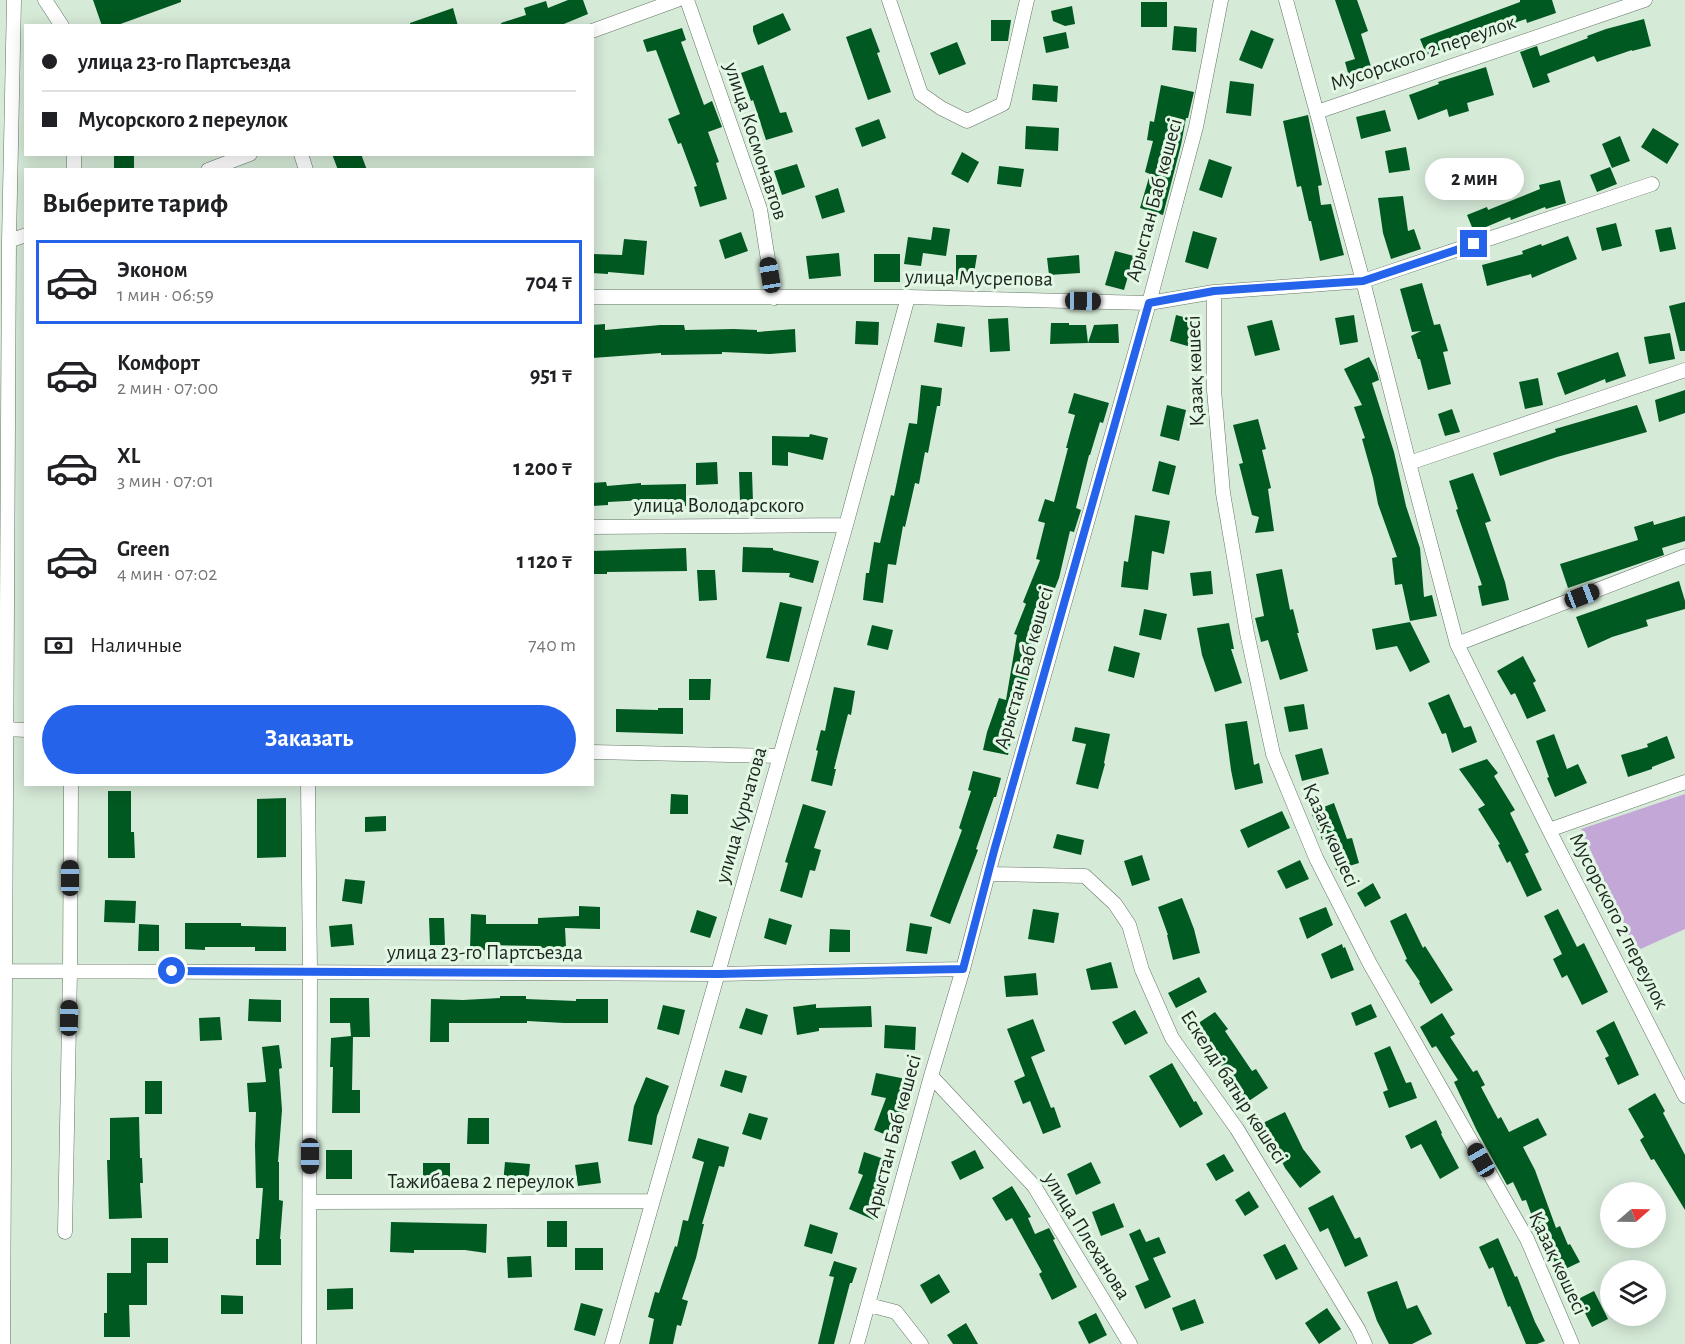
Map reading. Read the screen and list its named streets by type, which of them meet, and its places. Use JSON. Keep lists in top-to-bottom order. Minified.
{"streets":{"street":["Мусорского 2 переулок","улица Космонавтов","Арыстан Баб көшесі","улица Мусрепова","Қазақ көшесі","улица Володарского","улица Курчатова","улица 23-го Партсъезда","Ескелді батыр көшесі","Тажибаева 2 переулок","улица Плеханова"]},"crossings":[["Мусорского 2 переулок","улица Мусрепова"],["улица Космонавтов","улица Мусрепова"],["Арыстан Баб көшесі","улица Мусрепова"],["Арыстан Баб көшесі","улица 23-го Партсъезда"],["Арыстан Баб көшесі","Ескелді батыр көшесі"],["Арыстан Баб көшесі","улица Плеханова"],["улица Мусрепова","Қазақ көшесі"],["улица Мусрепова","улица Курчатова"],["улица Володарского","улица Курчатова"],["улица Курчатова","улица 23-го Партсъезда"],["улица Курчатова","Тажибаева 2 переулок"]],"north":"right","page":{"banner":["улица 23-го Партсъезда","Мусорского 2 переулок"],"bubble":"2 мин","heading":"Выберите тариф","list":[{"name":"Эконом","note":"1 мин · 06:59","value":"704 ₸"},{"name":"Комфорт","note":"2 мин · 07:00","value":"951 ₸"},{"name":"XL","note":"3 мин · 07:01","value":"1 200 ₸"},{"name":"Green","note":"4 мин · 07:02","value":"1 120 ₸"}],"pay":["Наличные","740 m"],"buttons":"Заказать"}}
